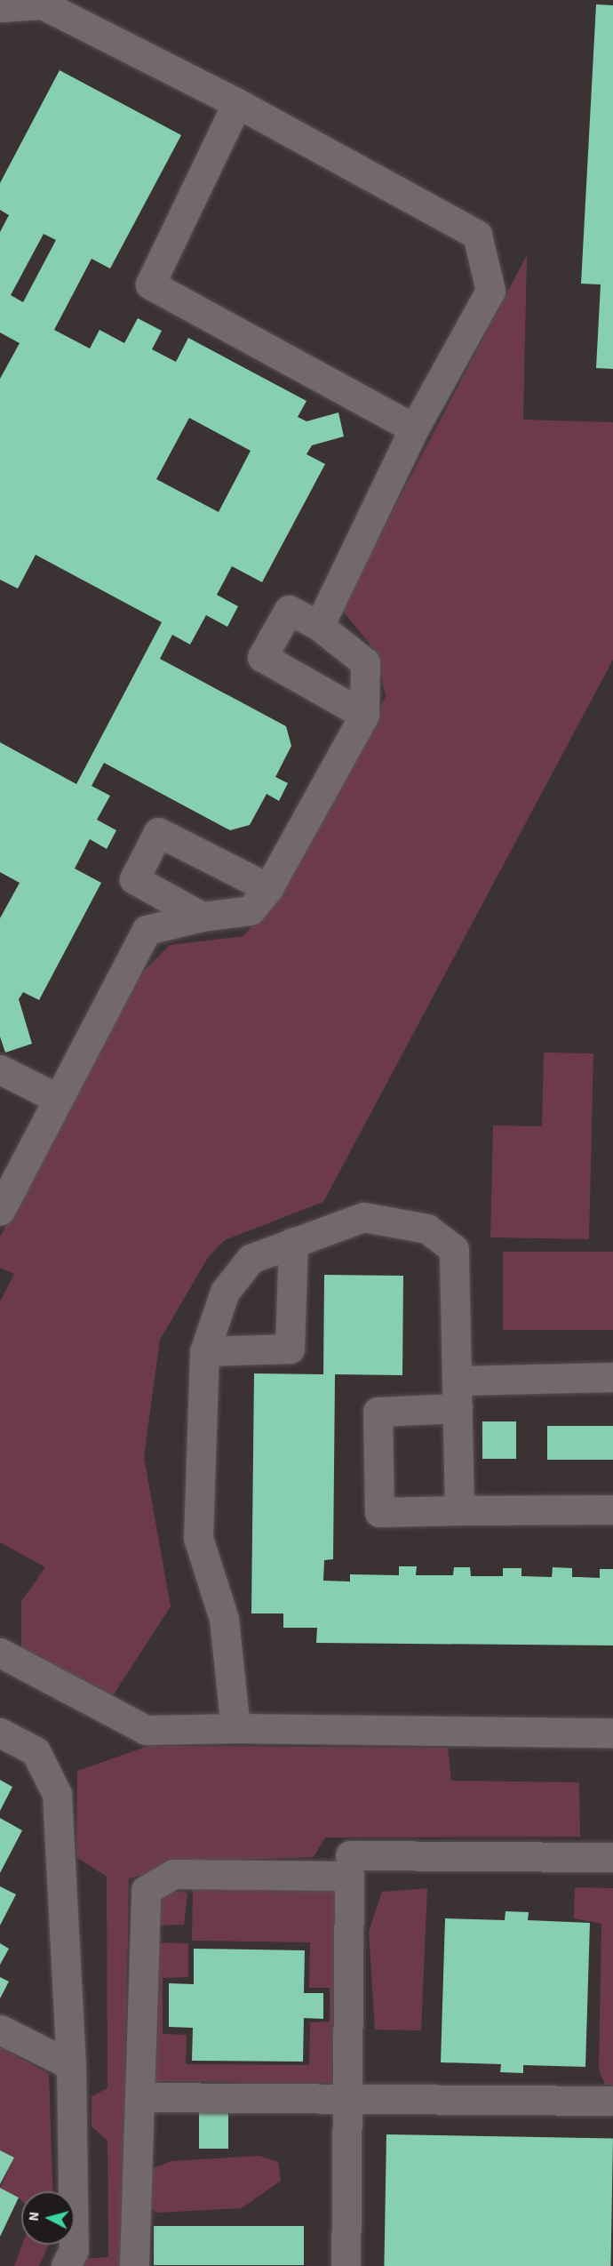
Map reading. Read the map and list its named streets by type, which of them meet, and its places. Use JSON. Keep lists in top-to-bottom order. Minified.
{"north":"left"}
